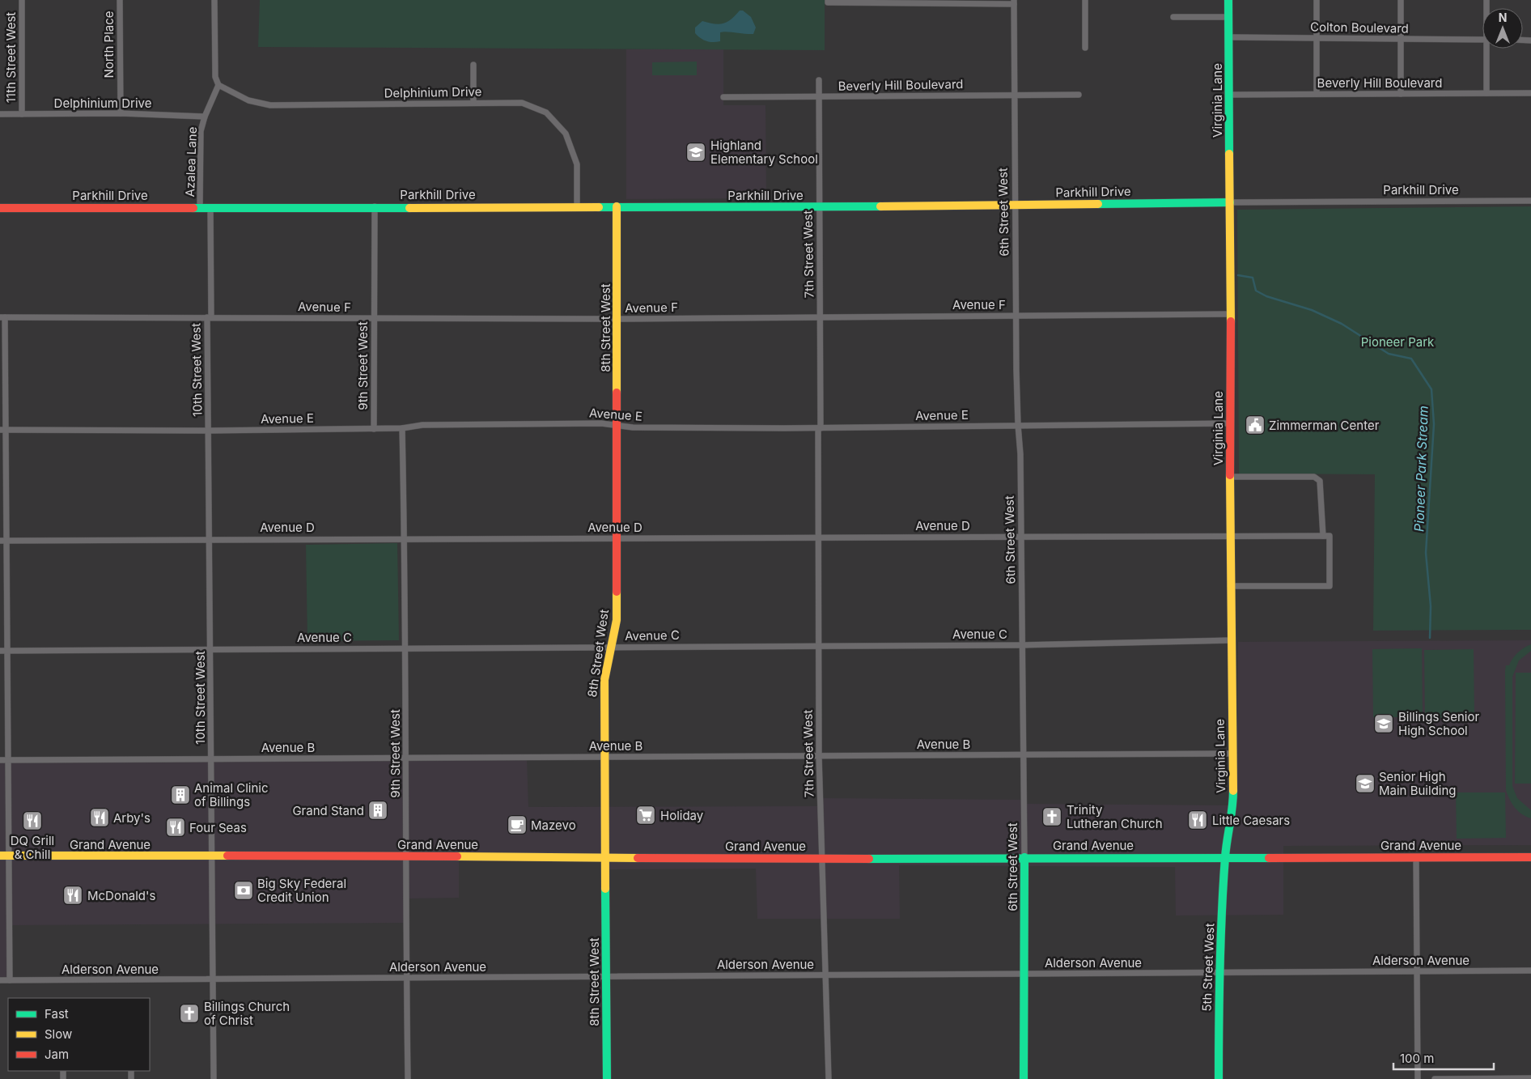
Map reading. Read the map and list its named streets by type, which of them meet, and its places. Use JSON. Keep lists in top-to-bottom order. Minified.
{"streets":{"street":["Colton Boulevard","North Place","11th Street West","Beverly Hill Boulevard","Delphinium Drive","Virginia Lane","Azalea Lane","Parkhill Drive","6th Street West","7th Street West","Avenue F","8th Street West","9th Street West","10th Street West","Avenue E","Avenue D","Avenue C","Avenue B","Grand Avenue","Alderson Avenue","5th Street West"]},"crossings":[["Colton Boulevard","Virginia Lane"],["North Place","Delphinium Drive"],["11th Street West","Delphinium Drive"],["Beverly Hill Boulevard","Virginia Lane"],["Beverly Hill Boulevard","6th Street West"],["Beverly Hill Boulevard","7th Street West"],["Delphinium Drive","Azalea Lane"],["Delphinium Drive","Parkhill Drive"],["Virginia Lane","Parkhill Drive"],["Virginia Lane","Avenue F"],["Virginia Lane","Avenue E"],["Virginia Lane","Avenue D"],["Virginia Lane","Avenue C"],["Virginia Lane","Avenue B"],["Virginia Lane","Grand Avenue"],["Virginia Lane","5th Street West"],["Azalea Lane","Parkhill Drive"],["Parkhill Drive","6th Street West"],["Parkhill Drive","7th Street West"],["Parkhill Drive","8th Street West"],["Parkhill Drive","9th Street West"],["Parkhill Drive","10th Street West"],["6th Street West","Avenue F"],["6th Street West","Avenue E"],["6th Street West","Avenue D"],["6th Street West","Avenue C"],["6th Street West","Avenue B"],["6th Street West","Grand Avenue"],["6th Street West","Alderson Avenue"],["7th Street West","Avenue F"],["7th Street West","Avenue E"],["7th Street West","Avenue D"],["7th Street West","Avenue C"],["7th Street West","Avenue B"],["7th Street West","Grand Avenue"],["7th Street West","Alderson Avenue"],["Avenue F","8th Street West"],["Avenue F","9th Street West"],["Avenue F","10th Street West"],["8th Street West","Avenue E"],["8th Street West","Avenue D"],["8th Street West","Avenue C"],["8th Street West","Avenue B"],["8th Street West","Grand Avenue"],["8th Street West","Alderson Avenue"],["9th Street West","Avenue E"],["9th Street West","Avenue D"],["9th Street West","Avenue C"],["9th Street West","Avenue B"],["9th Street West","Grand Avenue"],["9th Street West","Alderson Avenue"],["10th Street West","Avenue E"],["10th Street West","Avenue D"],["10th Street West","Avenue C"],["10th Street West","Avenue B"],["10th Street West","Grand Avenue"],["10th Street West","Alderson Avenue"],["Grand Avenue","5th Street West"],["Alderson Avenue","5th Street West"]],"water":["Pioneer Park Stream"],"parks":["Pioneer Park"],"places":{"school or university":["Highland Elementary School","Billings Senior High School","Senior High Main Building"],"public building":["Zimmerman Center"],"building":["Animal Clinic of Billings","Grand Stand"],"supermarket":["Holiday"],"church":["Trinity Lutheran Church","Billings Church of Christ"],"restaurant":["Arby's","Little Caesars","DQ Grill & Chill","Four Seas","McDonald's"],"cafe":["Mazevo"],"bank":["Big Sky Federal Credit Union"]},"legend":["Fast","Slow","Jam"],"scale_bar":"100 m","north":"top"}
